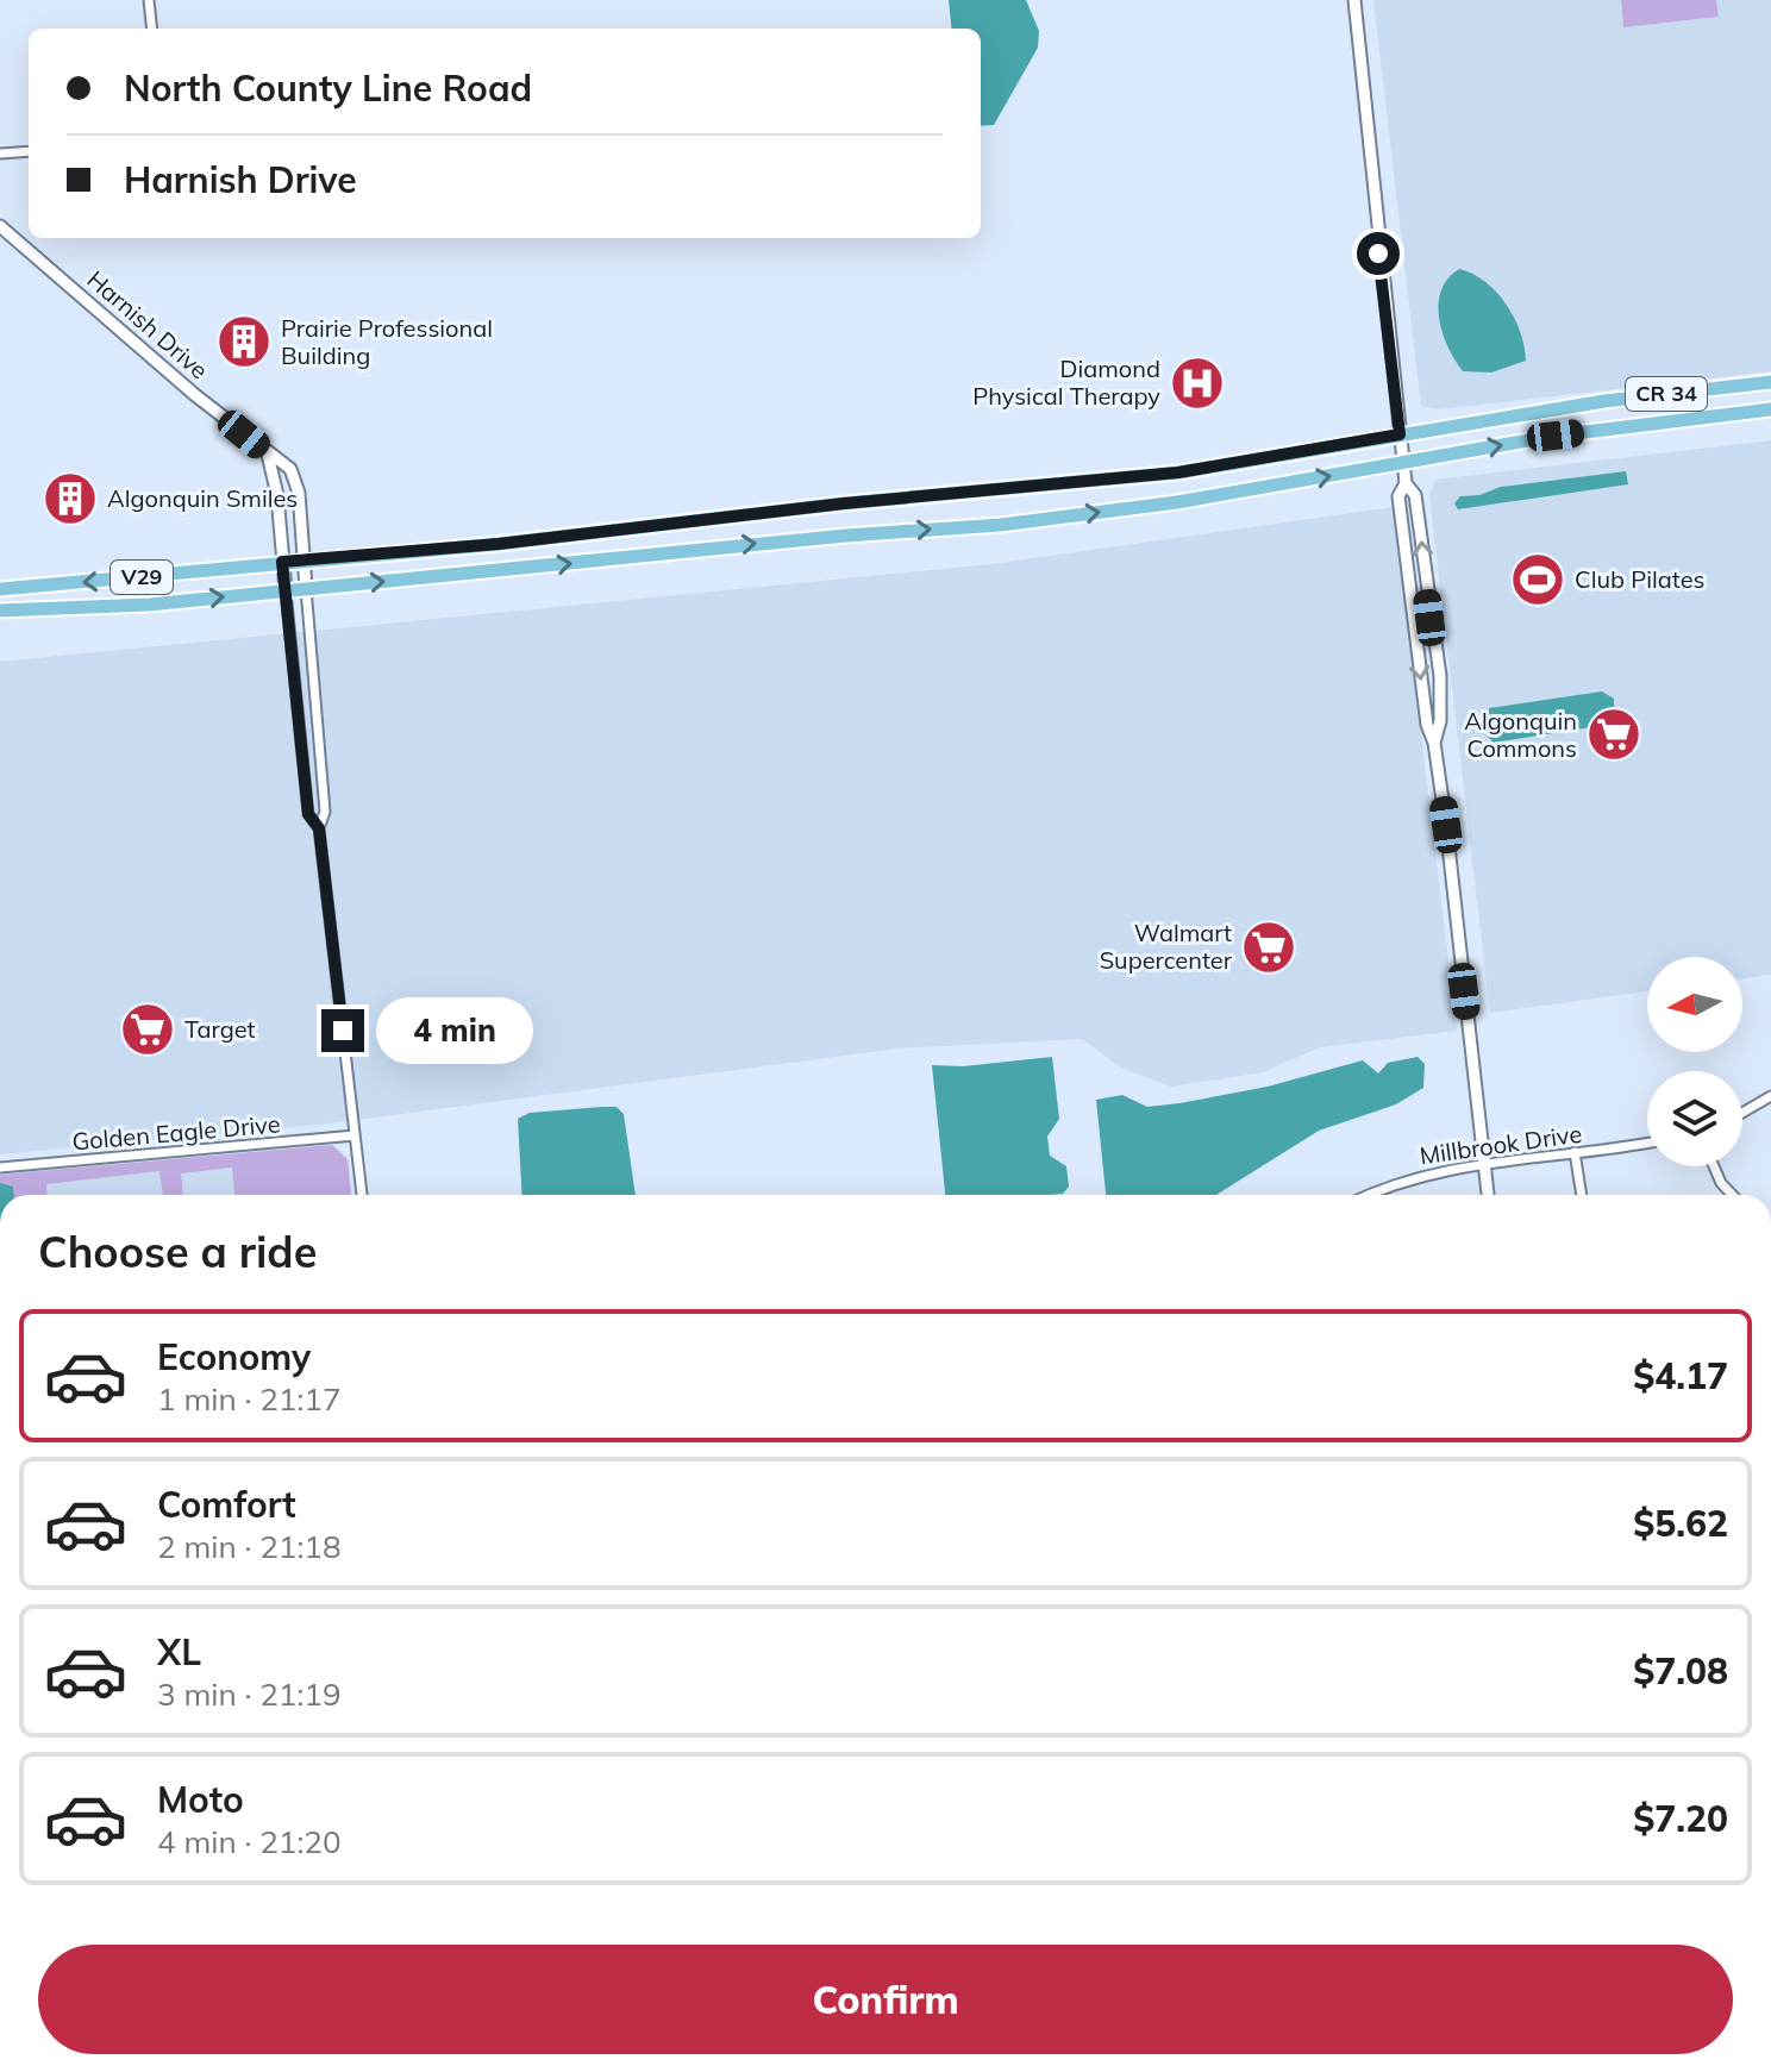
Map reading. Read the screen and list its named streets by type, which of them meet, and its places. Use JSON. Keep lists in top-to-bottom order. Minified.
{"streets":{"main road":["CR 34","V29"],"street":["Harnish Drive","Golden Eagle Drive","Millbrook Drive"]},"crossings":[["Harnish Drive","V29"],["Harnish Drive","Golden Eagle Drive"],["CR 34","V29"]],"places":{"building":["Prairie Professional Building","Algonquin Smiles"],"hospital":["Diamond Physical Therapy"],"sports":["Club Pilates"],"supermarket":["Algonquin Commons","Walmart Supercenter","Target"]},"north":"left","page":{"banner":["North County Line Road","Harnish Drive"],"bubble":"4 min","heading":"Choose a ride","list":[{"name":"Economy","note":"1 min · 21:17","value":"$4.17"},{"name":"Comfort","note":"2 min · 21:18","value":"$5.62"},{"name":"XL","note":"3 min · 21:19","value":"$7.08"},{"name":"Moto","note":"4 min · 21:20","value":"$7.20"}],"buttons":"Confirm"}}
